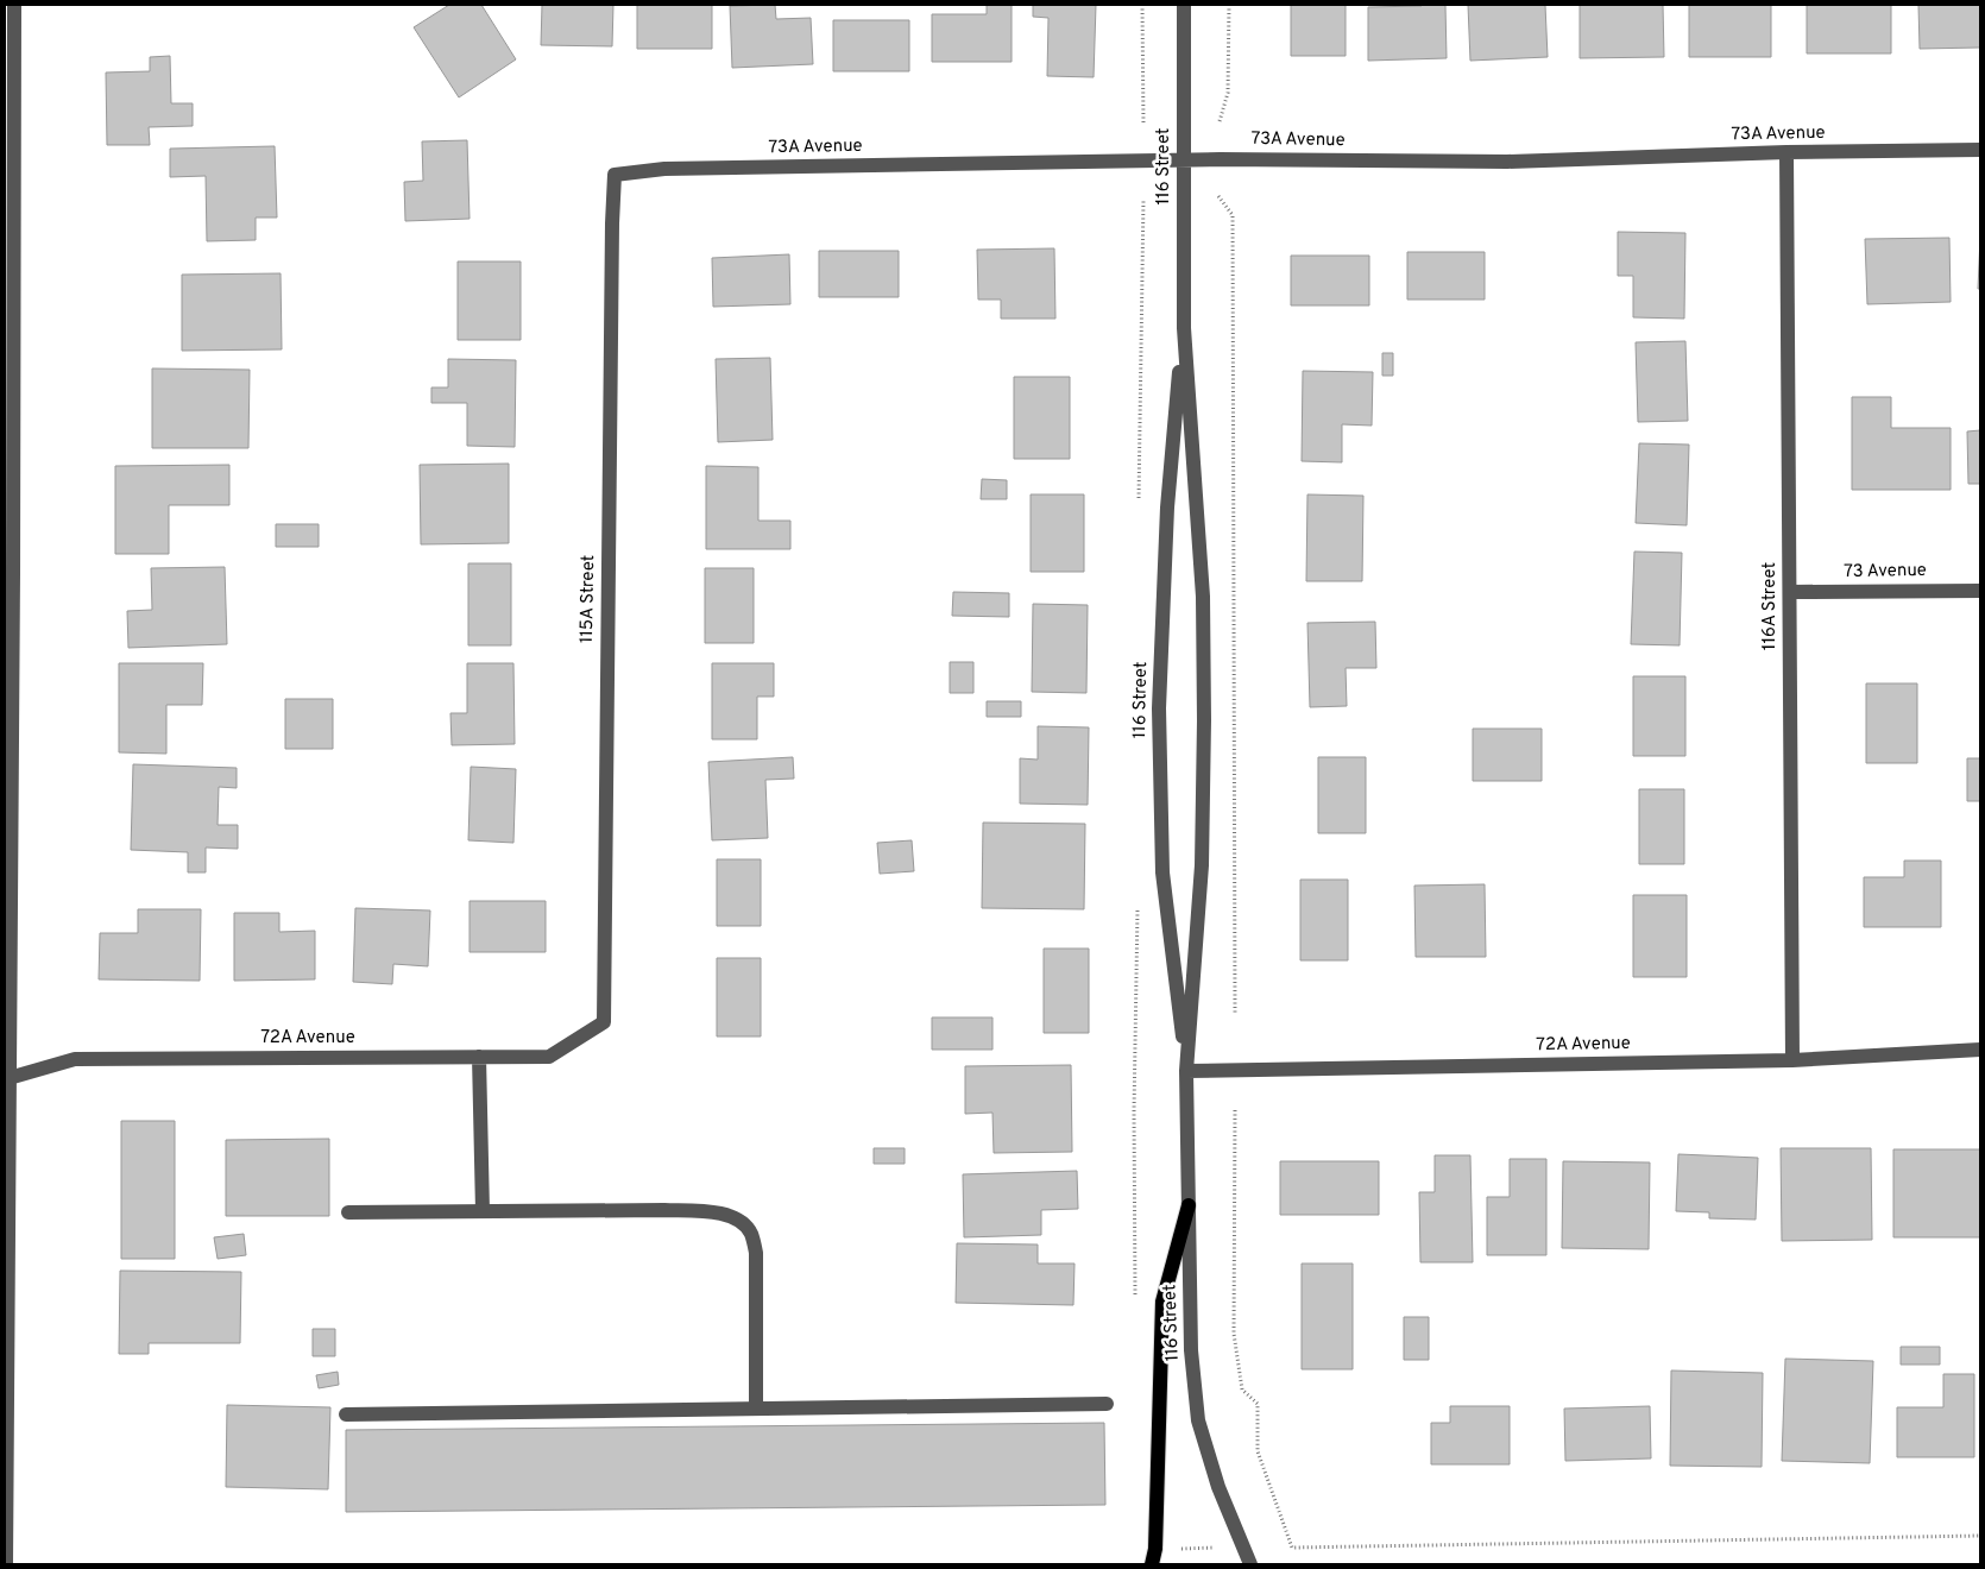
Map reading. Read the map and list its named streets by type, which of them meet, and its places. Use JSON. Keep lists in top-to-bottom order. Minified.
{"streets":{"street":["73A Avenue","116 Street","73 Avenue","115A Street","116A Street","72A Avenue"]},"crossings":[["73A Avenue","116 Street"],["73A Avenue","115A Street"],["73A Avenue","116A Street"],["116 Street","72A Avenue"],["73 Avenue","116A Street"],["115A Street","72A Avenue"],["116A Street","72A Avenue"]]}
